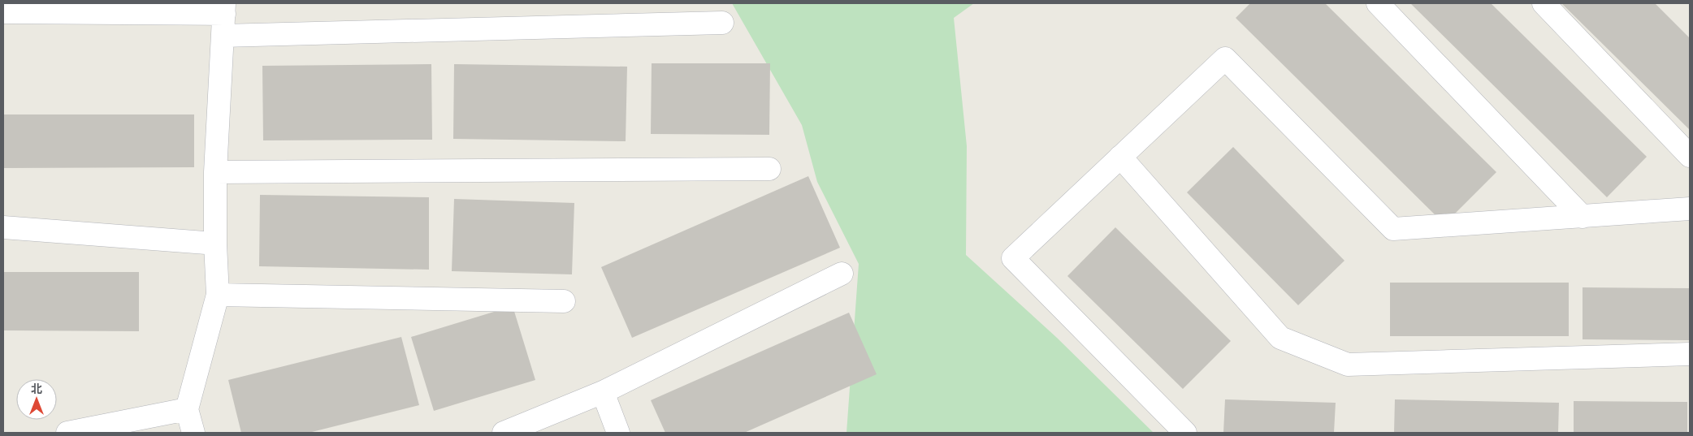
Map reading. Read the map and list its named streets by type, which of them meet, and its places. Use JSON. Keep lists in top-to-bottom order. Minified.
{"north":"top"}
